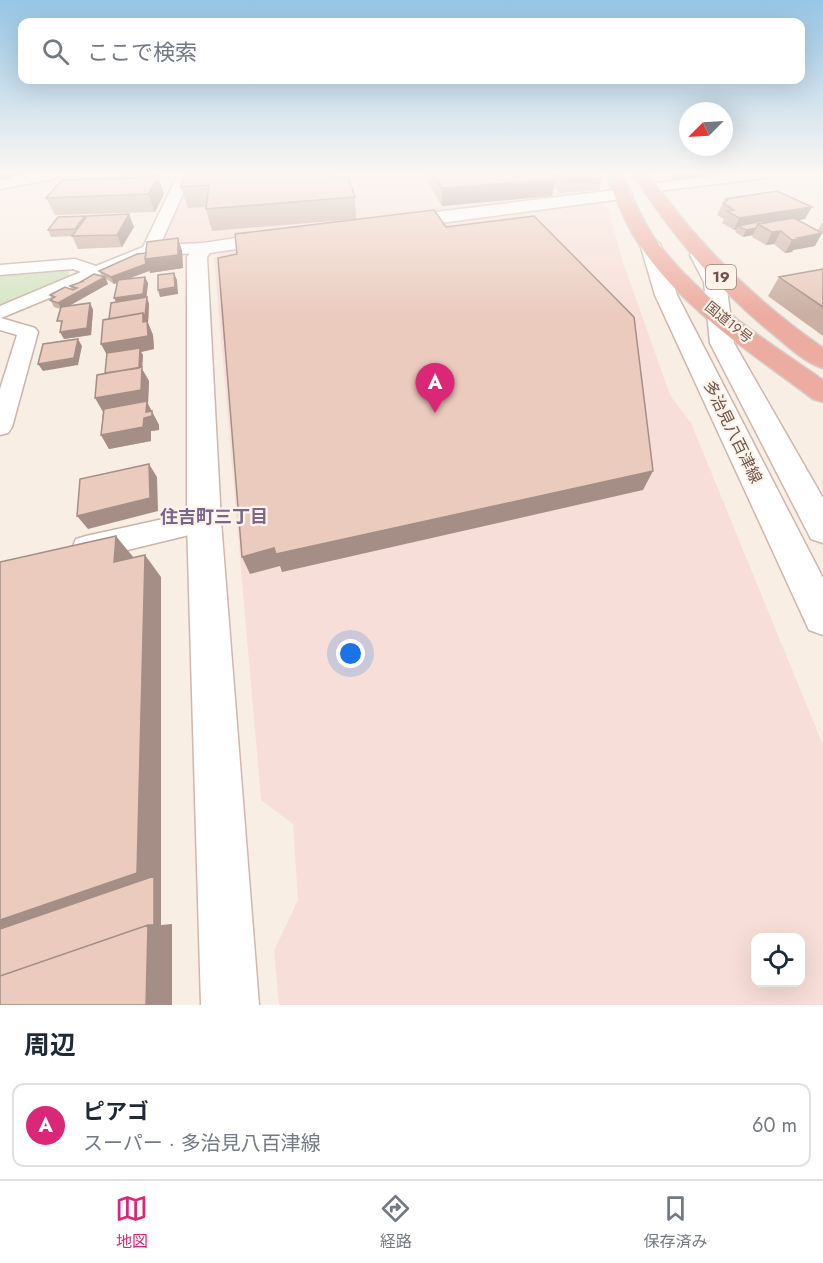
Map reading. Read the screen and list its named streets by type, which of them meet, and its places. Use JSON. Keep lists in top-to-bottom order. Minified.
{"streets":{"highway":["19","国道19号"],"street":["多治見八百津線"]},"crossings":[["国道19号","多治見八百津線"]],"districts":["住吉町三丁目"],"north":"bottom left","page":{"search":"ここで検索","pins":"A","heading":"周辺","list":[{"mark":"A","name":"ピアゴ","note":"スーパー · 多治見八百津線","value":"60 m"}],"nav":["地図","経路","保存済み"]}}
